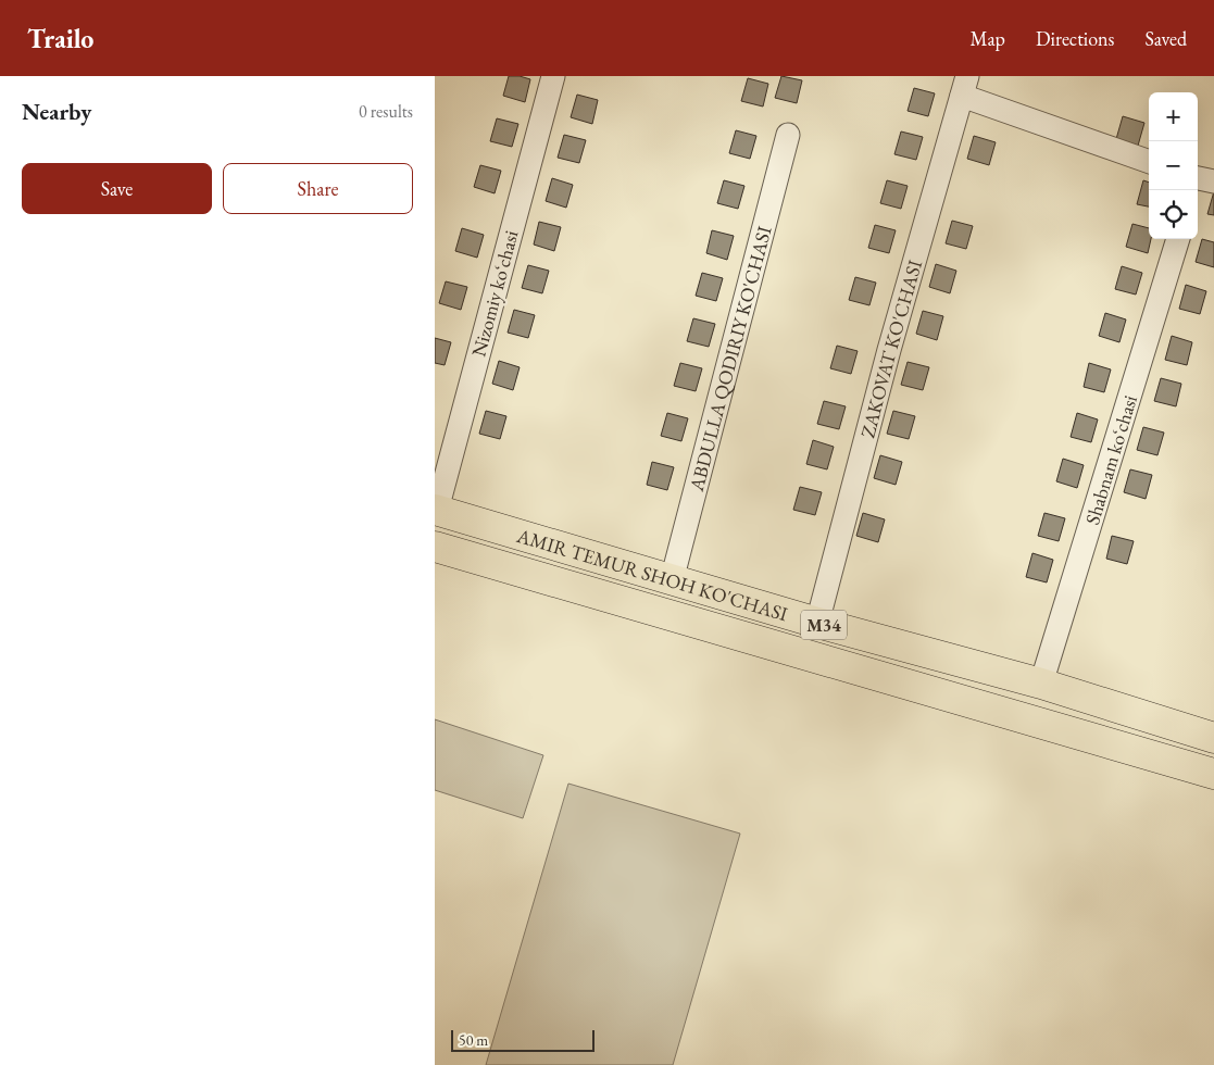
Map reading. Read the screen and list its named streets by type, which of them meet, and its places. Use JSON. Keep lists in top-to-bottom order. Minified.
{"streets":{"highway":["AMIR TEMUR SHOH KO'CHASI","M34"],"street":["Nizomiy koʻchasi","ZAKOVAT KO'CHASI","ABDULLA QODIRIY KO'CHASI","Shabnam koʻchasi"]},"crossings":[["Nizomiy koʻchasi","AMIR TEMUR SHOH KO'CHASI"],["ZAKOVAT KO'CHASI","AMIR TEMUR SHOH KO'CHASI"],["ABDULLA QODIRIY KO'CHASI","AMIR TEMUR SHOH KO'CHASI"],["Shabnam koʻchasi","AMIR TEMUR SHOH KO'CHASI"]],"scale_bar":"50 m","page":{"header":"Trailo","nav":["Map","Directions","Saved"],"heading":["Nearby","0 results"],"map_buttons":["+","−"],"buttons":["Save","Share"],"scale":"50 m"}}
